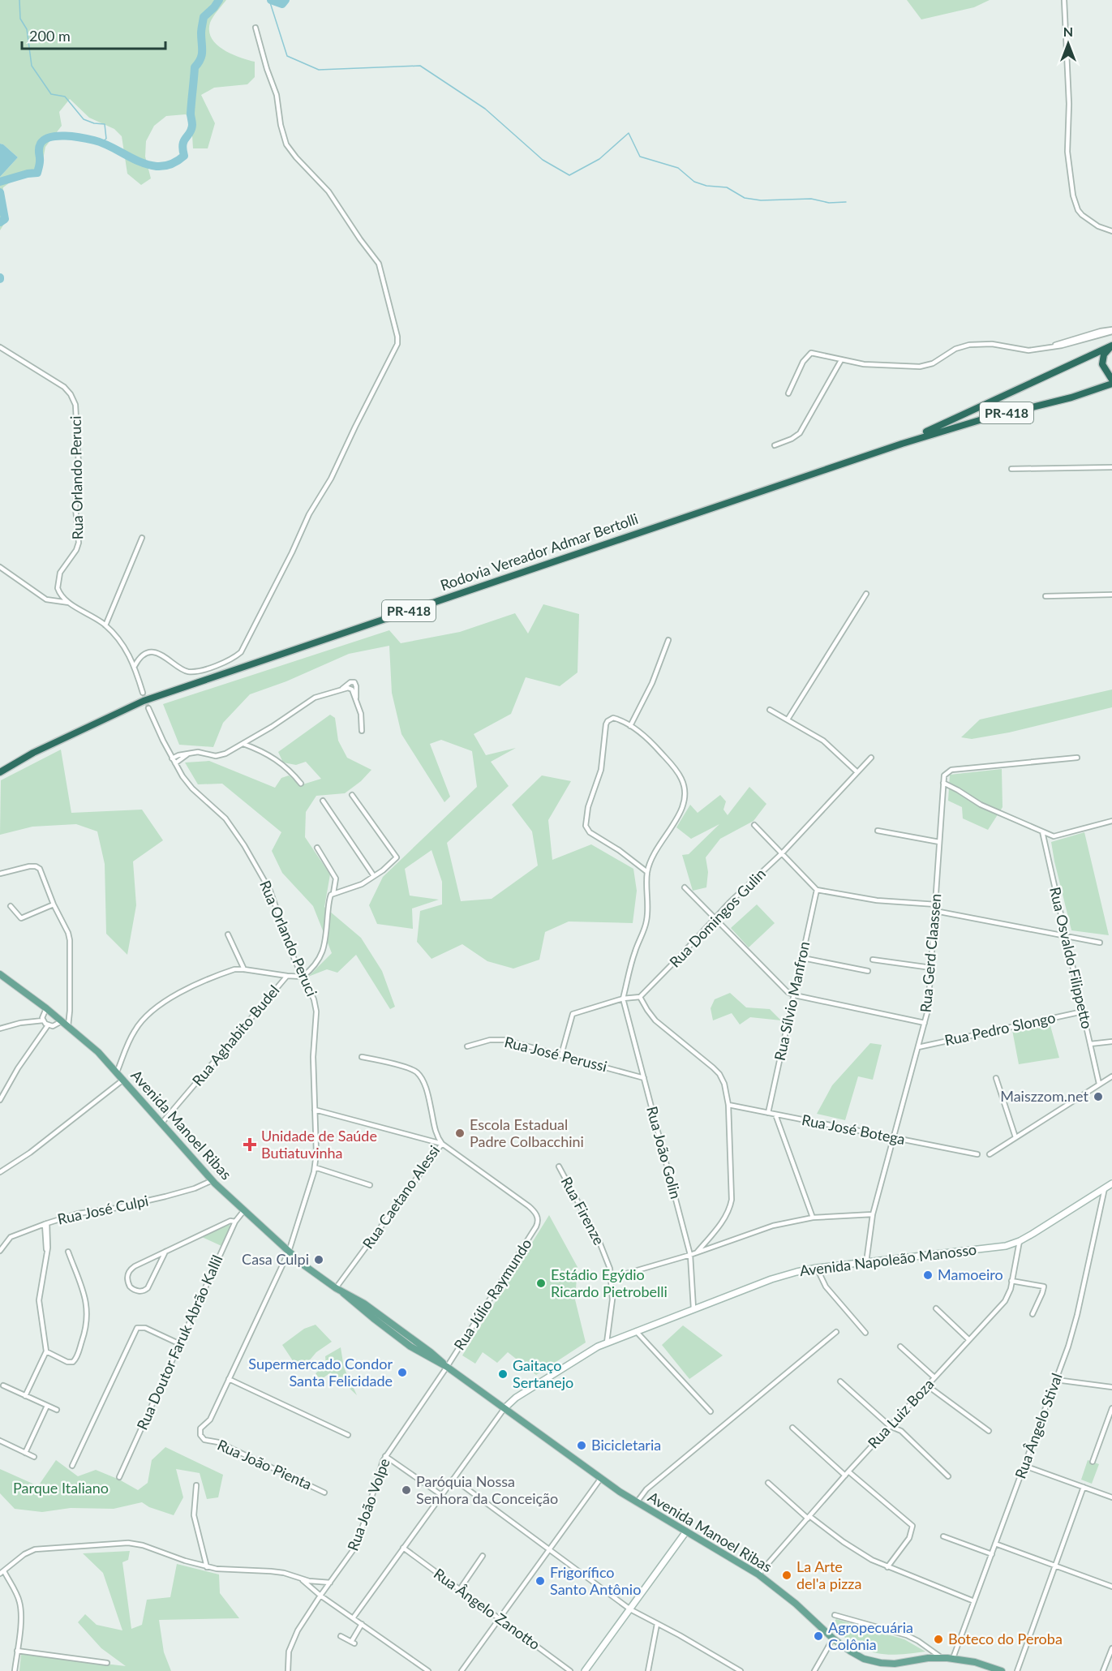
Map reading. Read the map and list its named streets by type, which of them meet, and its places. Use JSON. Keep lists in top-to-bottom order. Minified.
{"streets":{"highway":["PR-418","Rodovia Vereador Admar Bertolli"],"main road":["Avenida Manoel Ribas"],"street":["Rua Orlando Peruci","Rua Domingos Gulin","Rua Gerd Claassen","Rua Osvaldo Filippetto","Rua Sílvio Manfron","Rua Pedro Slongo","Rua Aghabito Budel","Rua José Perussi","Rua José Botega","Rua João Golin","Rua Caetano Alessi","Rua José Culpi","Rua Firenze","Avenida Napoleão Manosso","Rua Júlio Raymundo","Rua Doutor Faruk Abrão Kallil","Rua Luiz Boza","Rua Ângelo Stival","Rua João Pienta","Rua João Volpe","Rua Ângelo Zanotto"]},"crossings":[["Rua Orlando Peruci","Rua Aghabito Budel"],["Rua Orlando Peruci","Avenida Manoel Ribas"],["Rua Orlando Peruci","Rua João Pienta"],["Rua Gerd Claassen","Rua Pedro Slongo"],["Rua Gerd Claassen","Rua José Botega"],["Rua Gerd Claassen","Avenida Napoleão Manosso"],["Rua Osvaldo Filippetto","Rua Pedro Slongo"],["Rua Sílvio Manfron","Rua José Botega"],["Rua Aghabito Budel","Avenida Manoel Ribas"],["Rua José Perussi","Rua João Golin"],["Avenida Manoel Ribas","Rua Caetano Alessi"],["Avenida Manoel Ribas","Rua José Culpi"],["Avenida Manoel Ribas","Avenida Napoleão Manosso"],["Avenida Manoel Ribas","Rua Júlio Raymundo"],["Avenida Manoel Ribas","Rua Doutor Faruk Abrão Kallil"],["Avenida Manoel Ribas","Rua Luiz Boza"],["Avenida Manoel Ribas","Rua Ângelo Stival"],["Avenida Manoel Ribas","Rua João Volpe"],["Rua João Golin","Avenida Napoleão Manosso"],["Rua Caetano Alessi","Rua Júlio Raymundo"],["Rua Firenze","Avenida Napoleão Manosso"],["Avenida Napoleão Manosso","Rua Luiz Boza"],["Avenida Napoleão Manosso","Rua Ângelo Stival"],["Rua Júlio Raymundo","Rua João Volpe"]],"parks":["Parque Italiano"],"places":{"other":["Maiszzom.net","Escola Estadual Padre Colbacchini","Casa Culpi","Mamoeiro","Estádio Egýdio Ricardo Pietrobelli","Supermercado Condor Santa Felicidade","Gaitaço Sertanejo","Bicicletaria","Paróquia Nossa Senhora da Conceição","La Arte del'a pizza","Frigorífico Santo Antônio","Agropecuária Colônia","Boteco do Peroba"],"health":["Unidade de Saúde Butiatuvinha"]},"scale_bar":"200 m","north":"top"}
